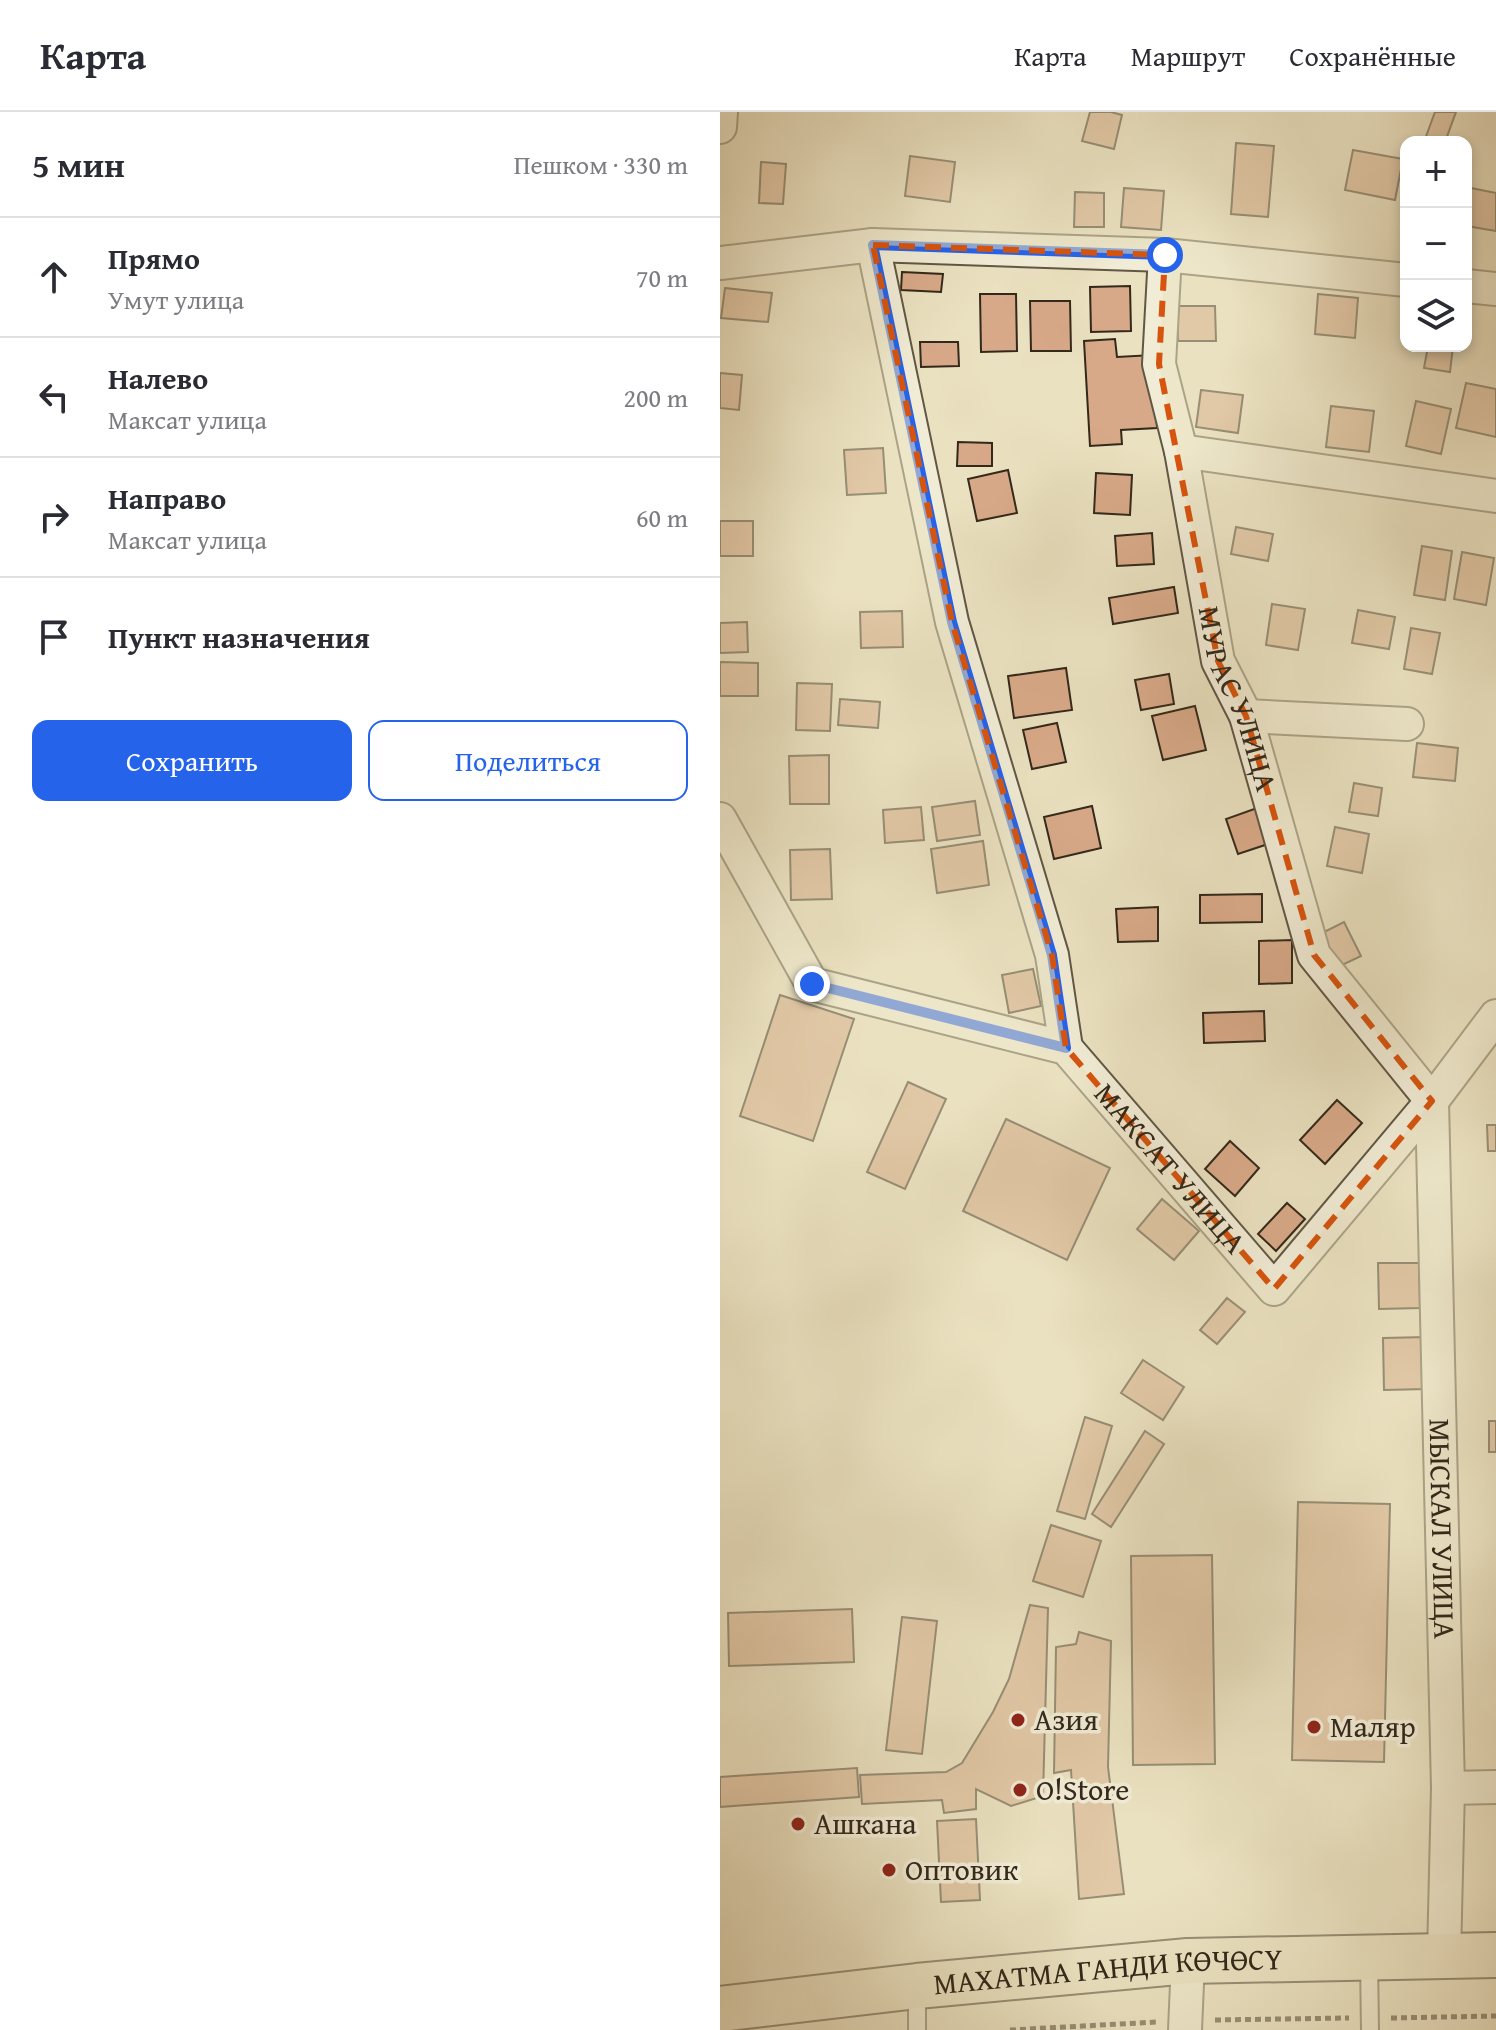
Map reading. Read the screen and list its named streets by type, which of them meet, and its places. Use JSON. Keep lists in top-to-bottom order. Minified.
{"streets":{"main road":["МАХАТМА ГАНДИ КӨЧӨСҮ"],"street":["МУРАС УЛИЦА","МАКСАТ УЛИЦА","МЫСКАЛ УЛИЦА"]},"crossings":[["МУРАС УЛИЦА","МАКСАТ УЛИЦА"],["МУРАС УЛИЦА","МЫСКАЛ УЛИЦА"],["МАКСАТ УЛИЦА","МЫСКАЛ УЛИЦА"],["МЫСКАЛ УЛИЦА","МАХАТМА ГАНДИ КӨЧӨСҮ"]],"places":["Азия","Маляр","O!Store","Ашкана","Оптовик"],"page":{"header":"Карта","nav":["Карта","Маршрут","Сохранённые"],"heading":["5 мин","Пешком · 330 m"],"map_buttons":["+","−"],"list":[["Прямо","Умут улица","70 m"],["Налево","Максат улица","200 m"],["Направо","Максат улица","60 m"],"Пункт назначения"],"buttons":["Сохранить","Поделиться"]}}
